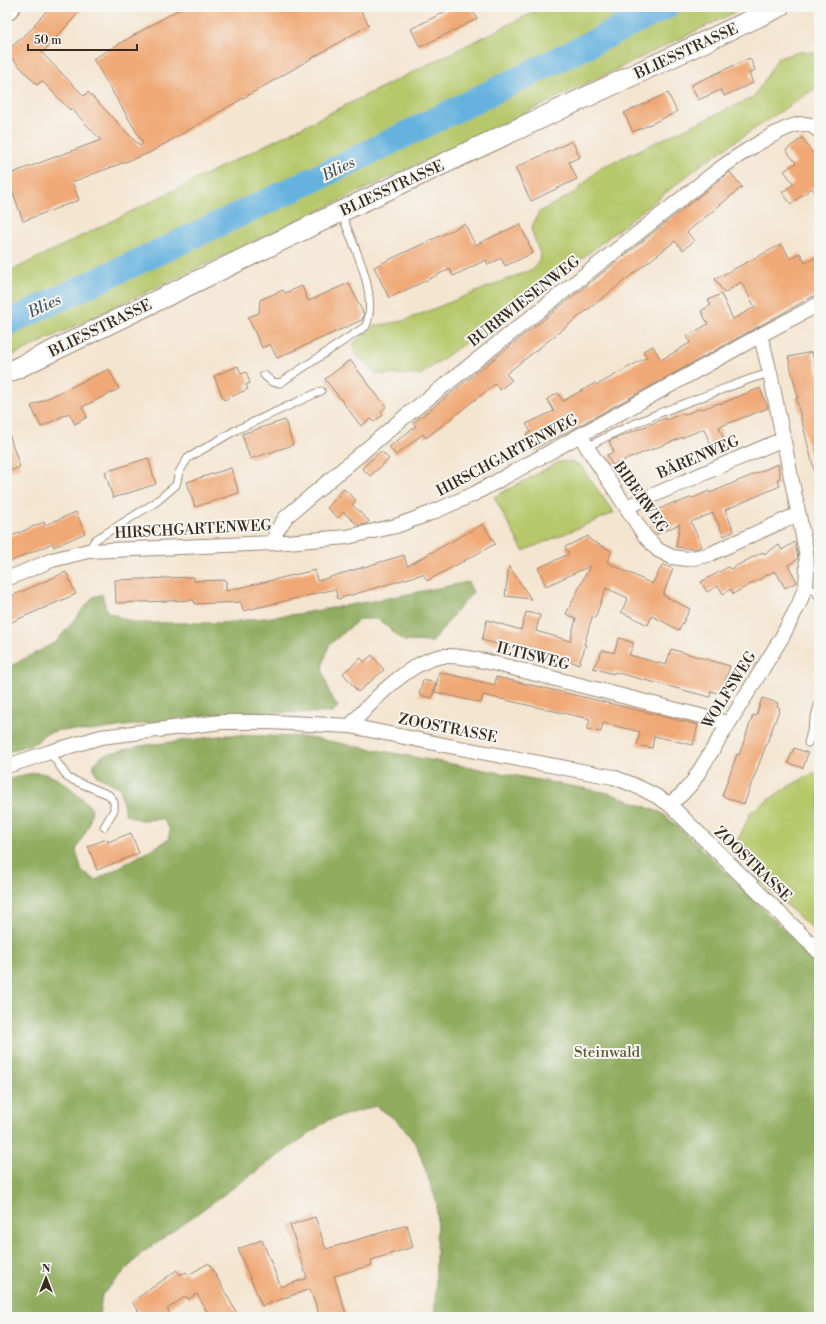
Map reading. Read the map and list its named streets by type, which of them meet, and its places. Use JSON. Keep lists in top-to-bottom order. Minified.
{"streets":{"main road":["BLIESSTRASSE"],"street":["BURRWIESENWEG","HIRSCHGARTENWEG","BÄRENWEG","BIBERWEG","ILTISWEG","WOLFSWEG","ZOOSTRASSE"]},"crossings":[["BURRWIESENWEG","HIRSCHGARTENWEG"],["HIRSCHGARTENWEG","BIBERWEG"],["HIRSCHGARTENWEG","WOLFSWEG"],["BÄRENWEG","BIBERWEG"],["BÄRENWEG","WOLFSWEG"],["BIBERWEG","WOLFSWEG"],["ILTISWEG","WOLFSWEG"],["ILTISWEG","ZOOSTRASSE"],["WOLFSWEG","ZOOSTRASSE"]],"water":["Blies"],"parks":["Steinwald"],"scale_bar":"50 m","north":"top"}
